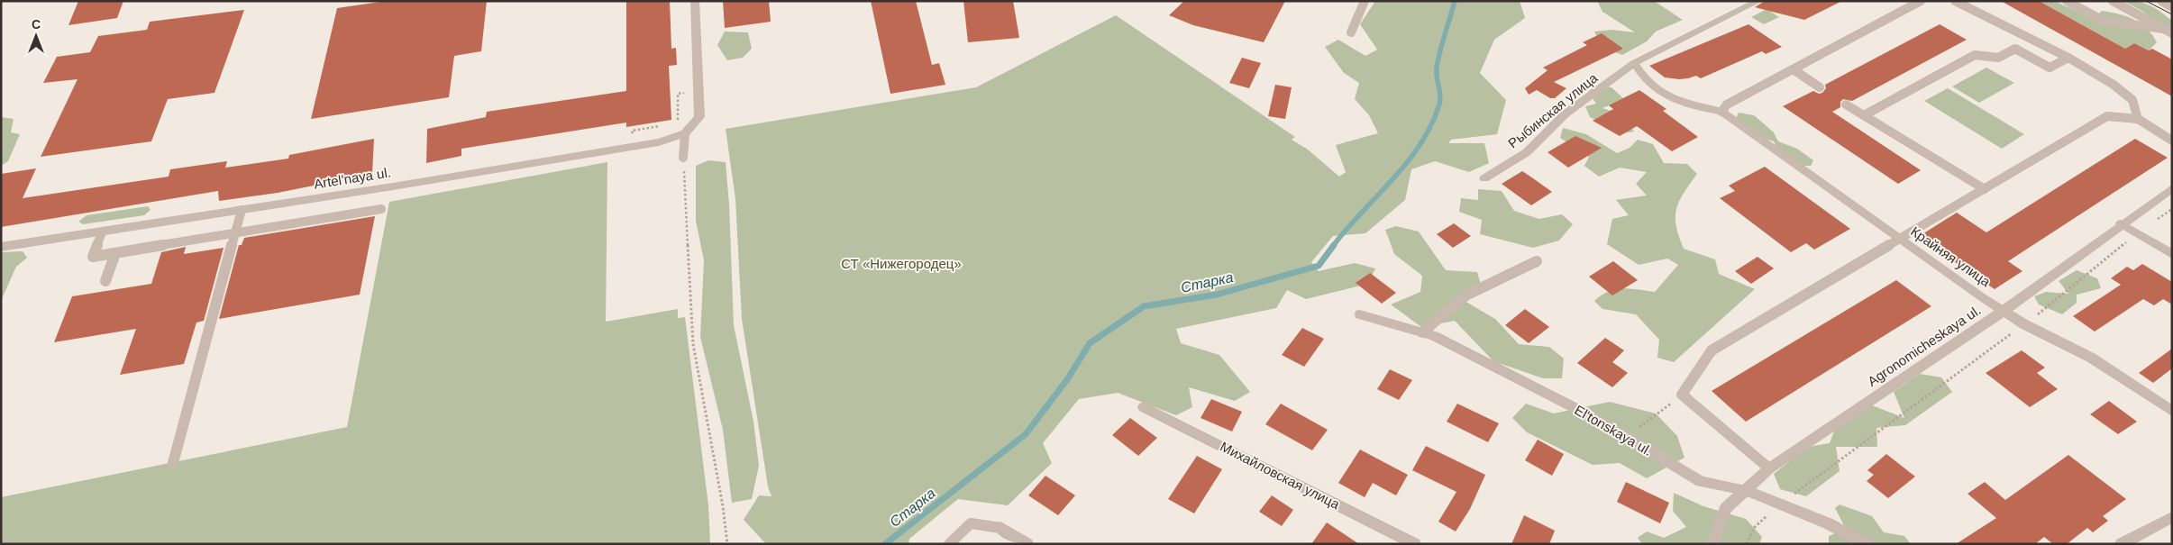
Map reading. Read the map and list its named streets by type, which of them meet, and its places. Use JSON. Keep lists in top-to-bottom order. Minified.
{"streets":{"street":["Рыбинская улица","Artel'naya ul.","Крайняя улица","Agronomicheskaya ul.","El'tonskaya ul.","Михайловская улица"]},"crossings":[["Крайняя улица","Agronomicheskaya ul."],["Agronomicheskaya ul.","El'tonskaya ul."]],"water":["Старка"],"parks":["СТ «Нижегородец»"],"north":"top"}
